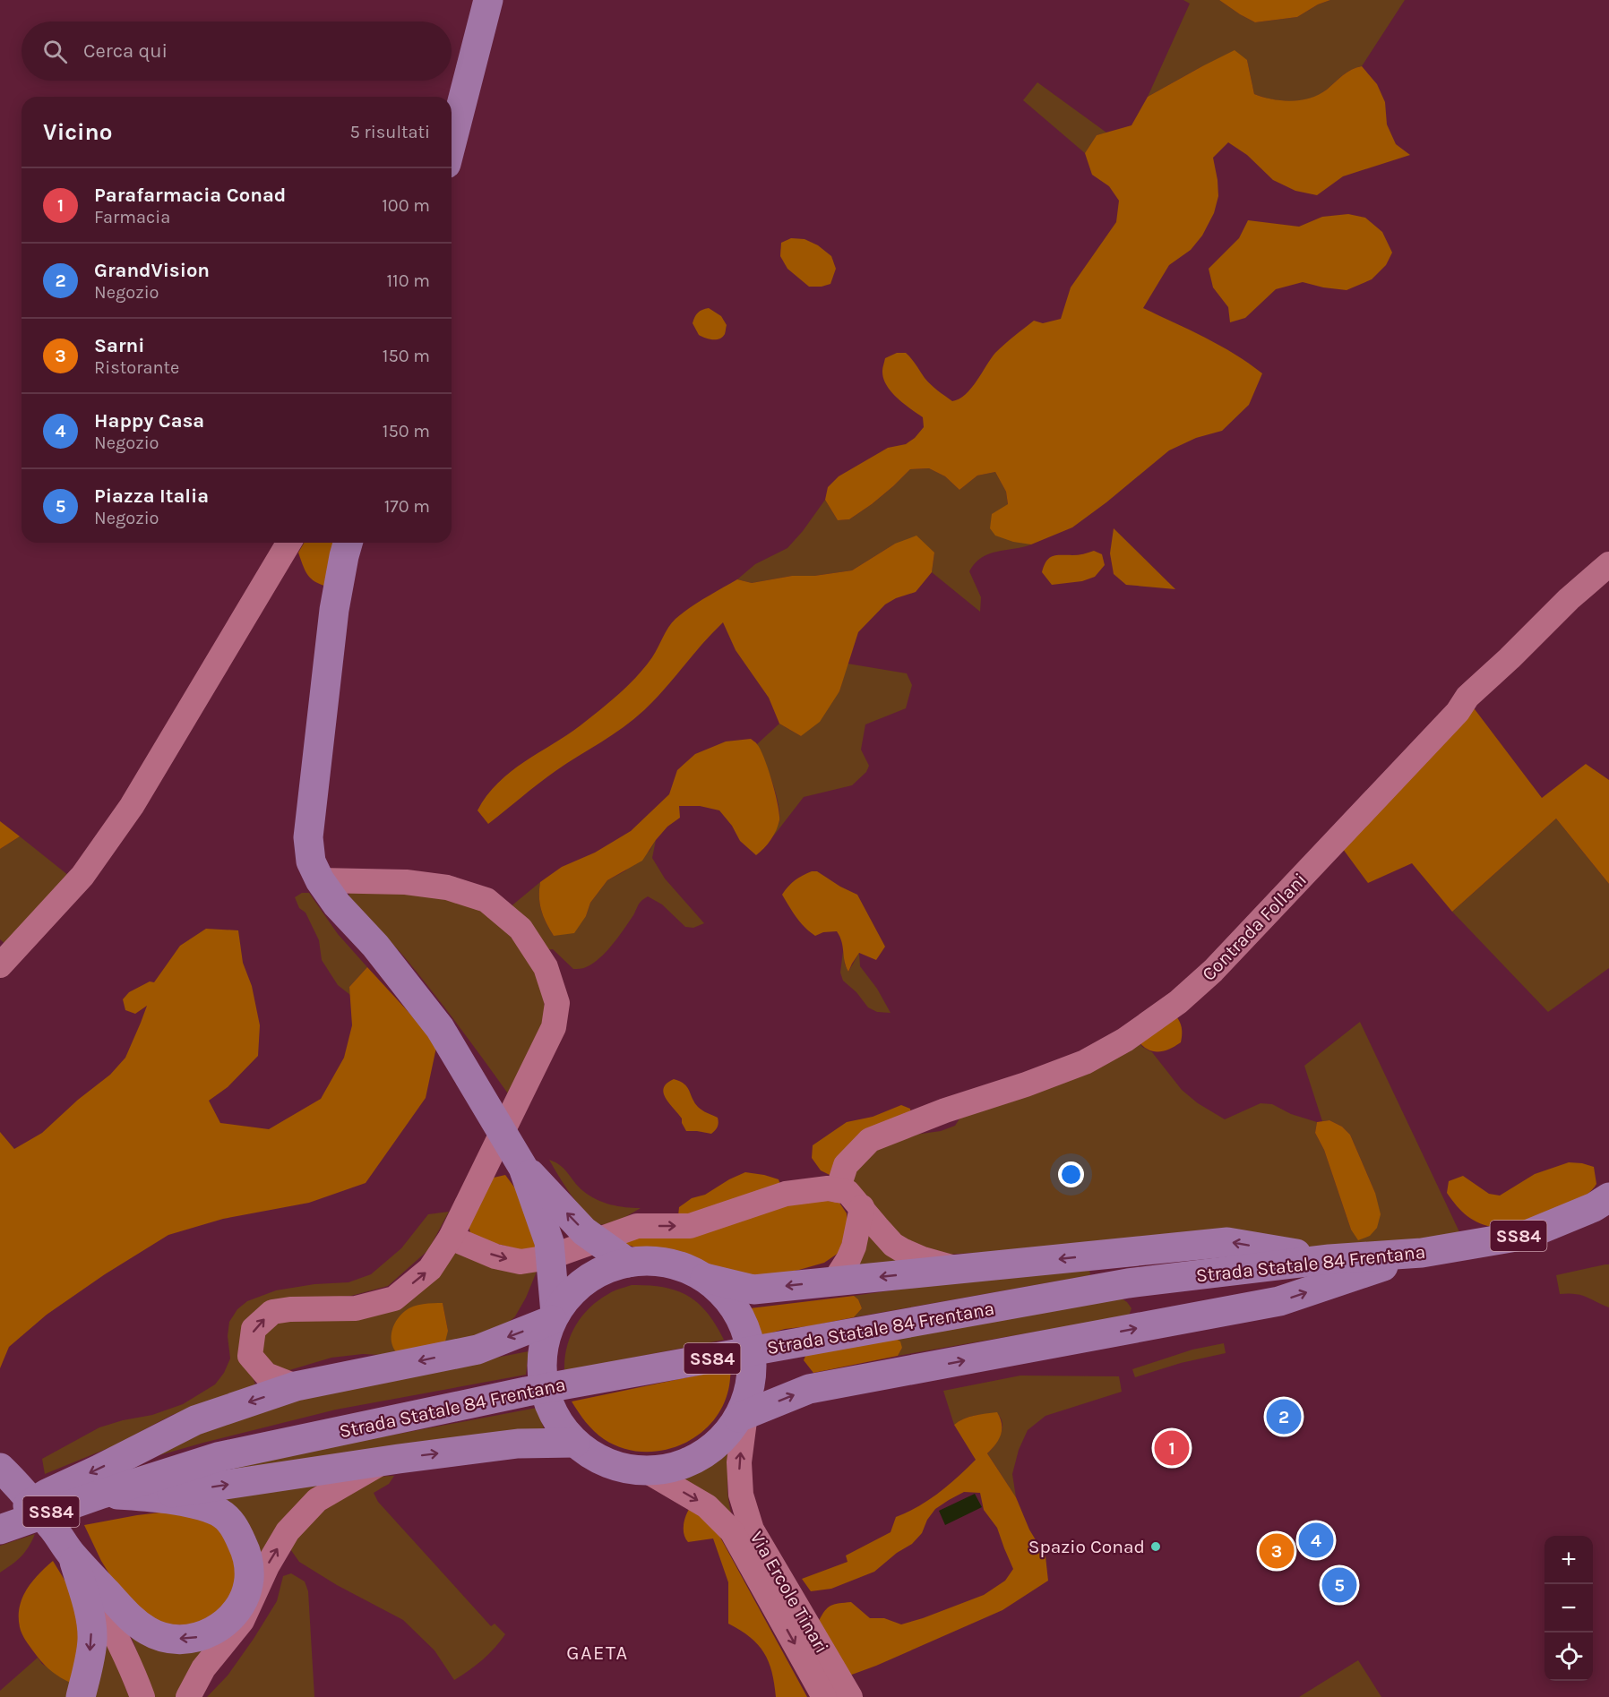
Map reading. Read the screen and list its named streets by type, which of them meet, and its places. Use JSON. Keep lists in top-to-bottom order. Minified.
{"streets":{"main road":["SS84","Strada Statale 84 Frentana","Via Ercole Tinari"],"street":["Contrada Follani"]},"districts":["GAETA"],"places":["Spazio Conad"],"page":{"search":"Cerca qui","heading":["Vicino","5 risultati"],"list":[{"mark":"1","name":"Parafarmacia Conad","note":"Farmacia","value":"100 m"},{"mark":"2","name":"GrandVision","note":"Negozio","value":"110 m"},{"mark":"3","name":"Sarni","note":"Ristorante","value":"150 m"},{"mark":"4","name":"Happy Casa","note":"Negozio","value":"150 m"},{"mark":"5","name":"Piazza Italia","note":"Negozio","value":"170 m"}],"pins":["2","1","4","3","5"],"map_buttons":["+","−"]}}
